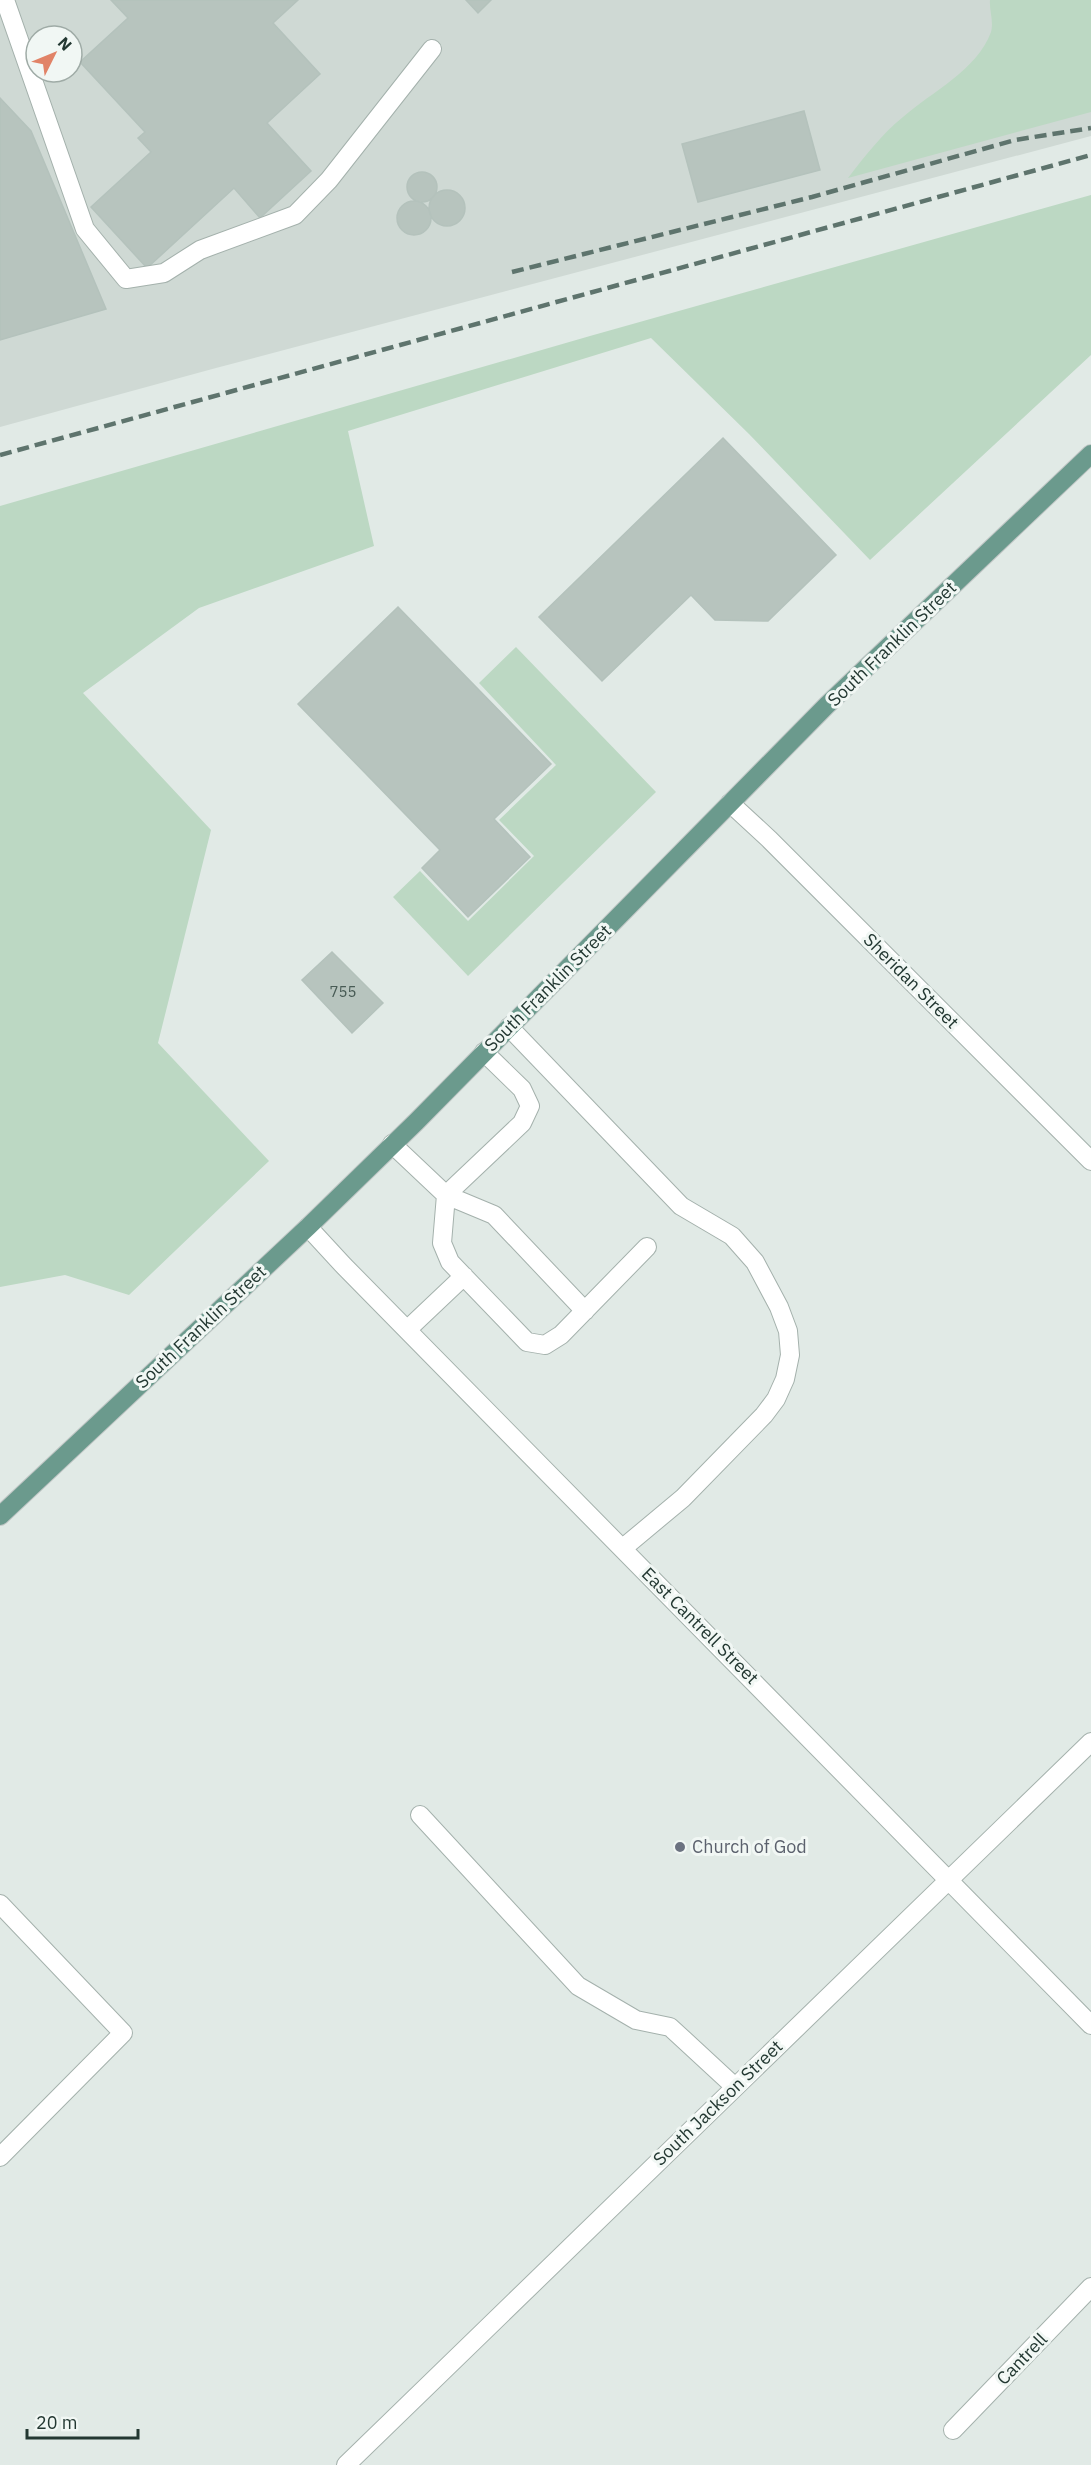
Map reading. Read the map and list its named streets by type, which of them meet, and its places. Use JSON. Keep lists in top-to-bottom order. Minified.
{"streets":{"main road":["South Franklin Street"],"street":["Sheridan Street","East Cantrell Street","South Jackson Street","Cantrell"]},"crossings":[["South Franklin Street","Sheridan Street"],["South Franklin Street","East Cantrell Street"],["East Cantrell Street","South Jackson Street"]],"places":["Church of God"],"house_numbers":["755"],"scale_bar":"20 m","north":"top right"}
